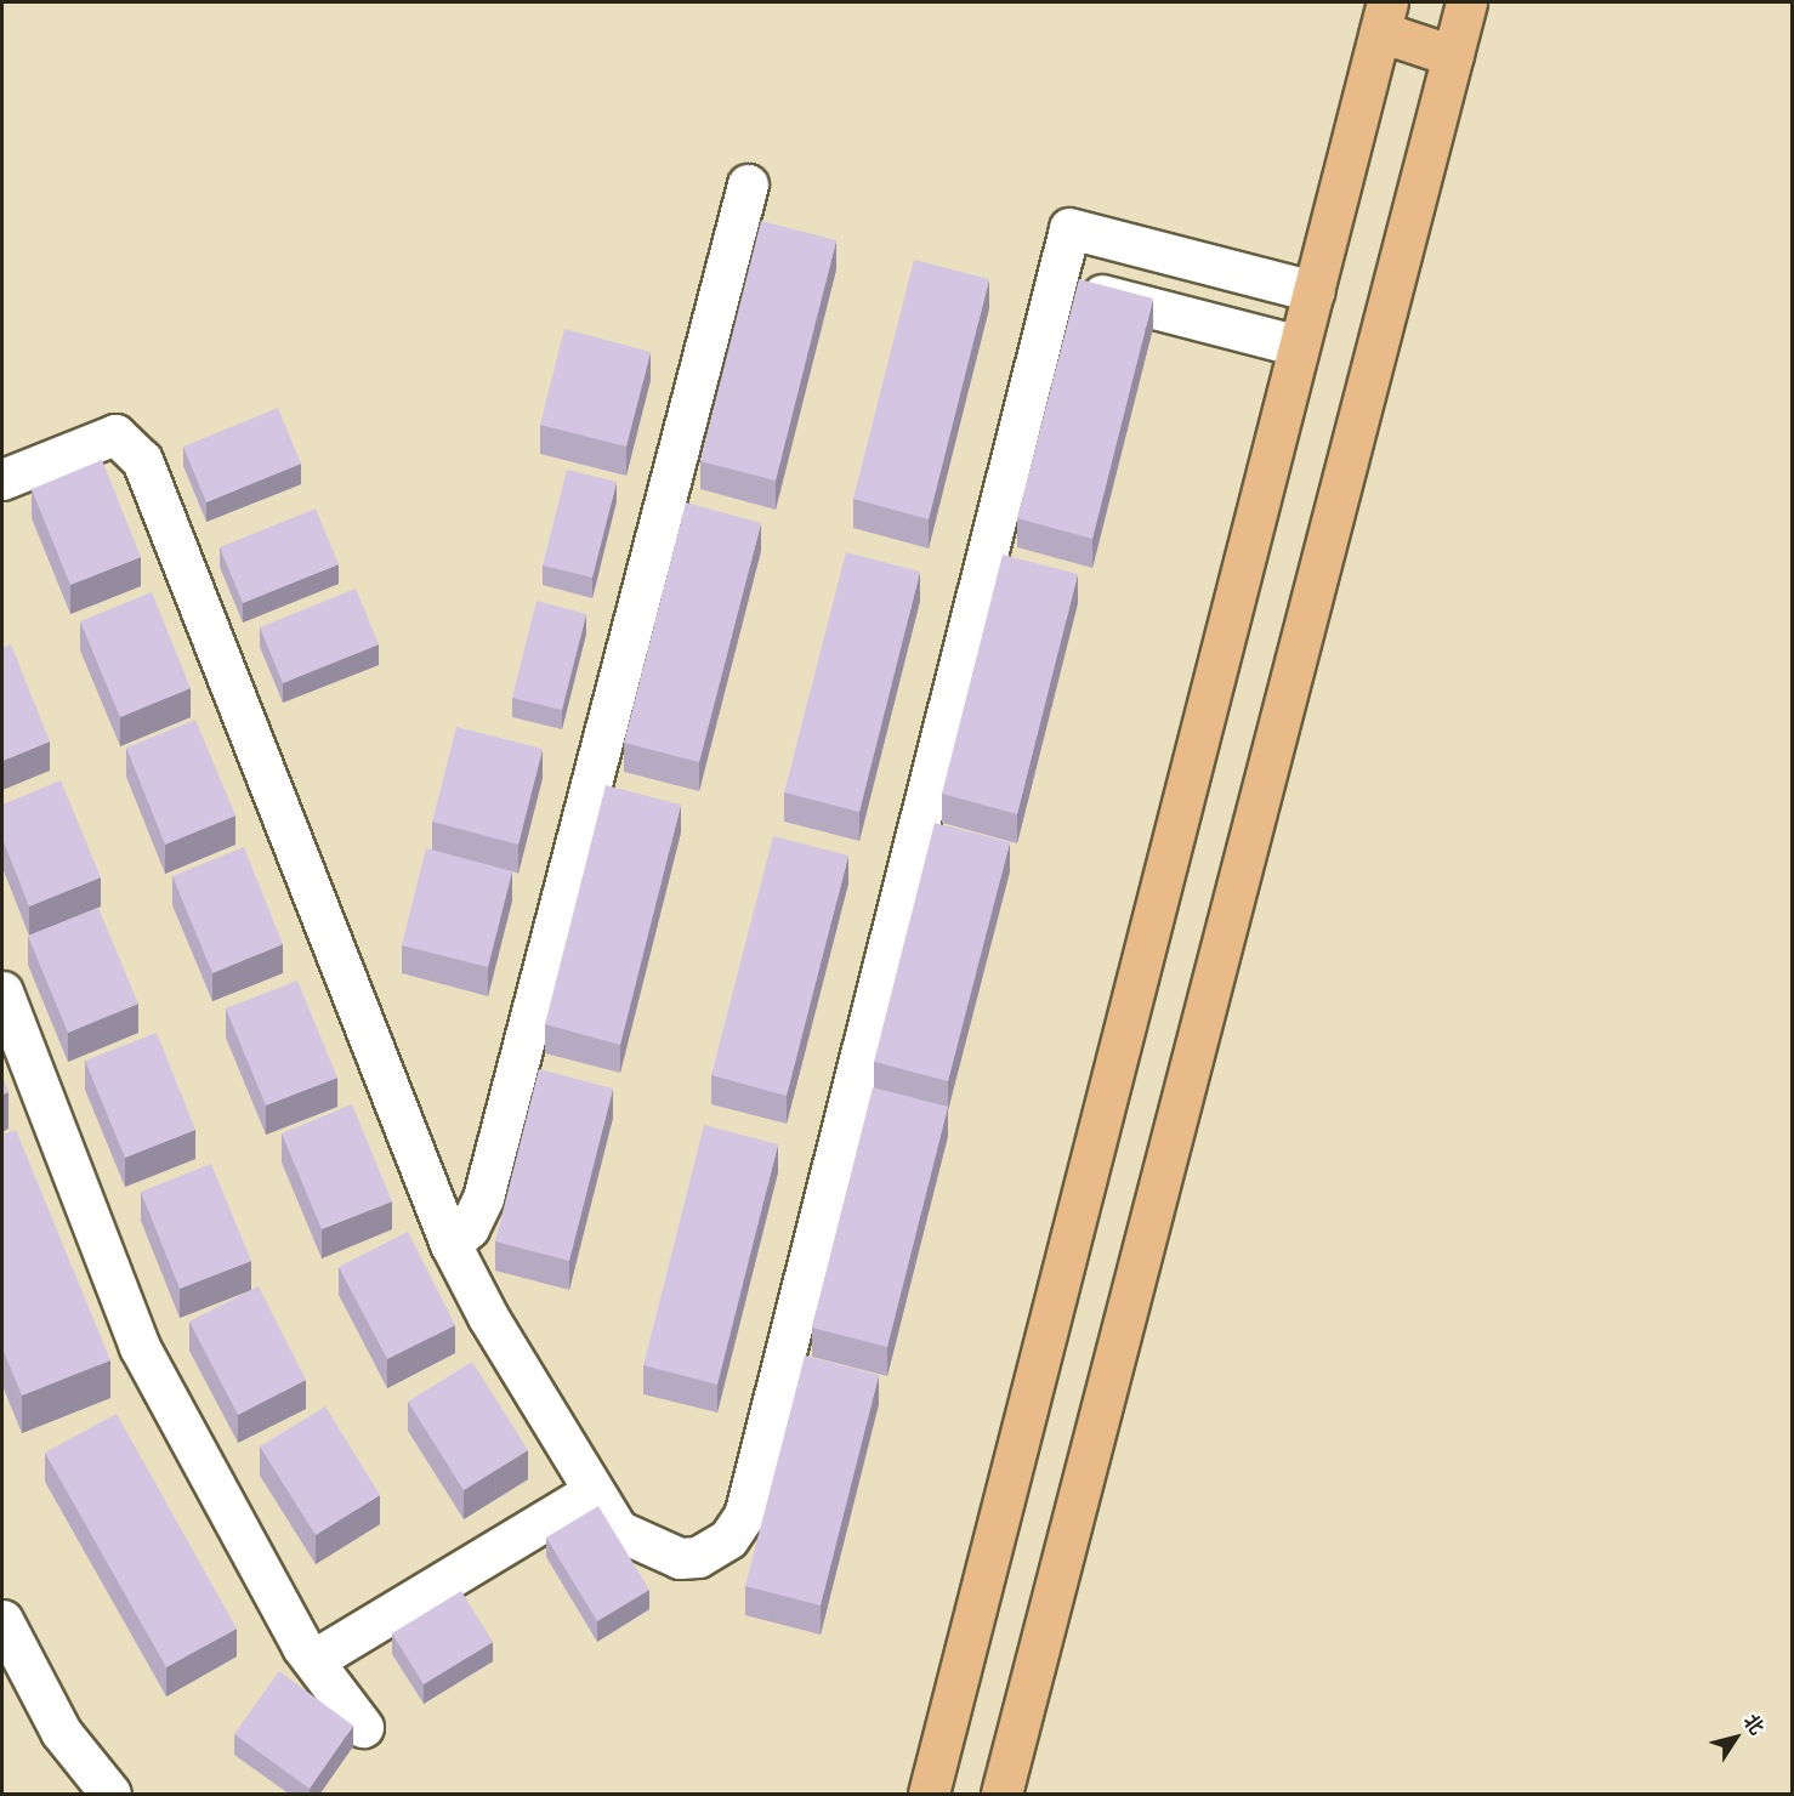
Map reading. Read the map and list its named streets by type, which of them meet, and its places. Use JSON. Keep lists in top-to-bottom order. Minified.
{"north":"top right"}
